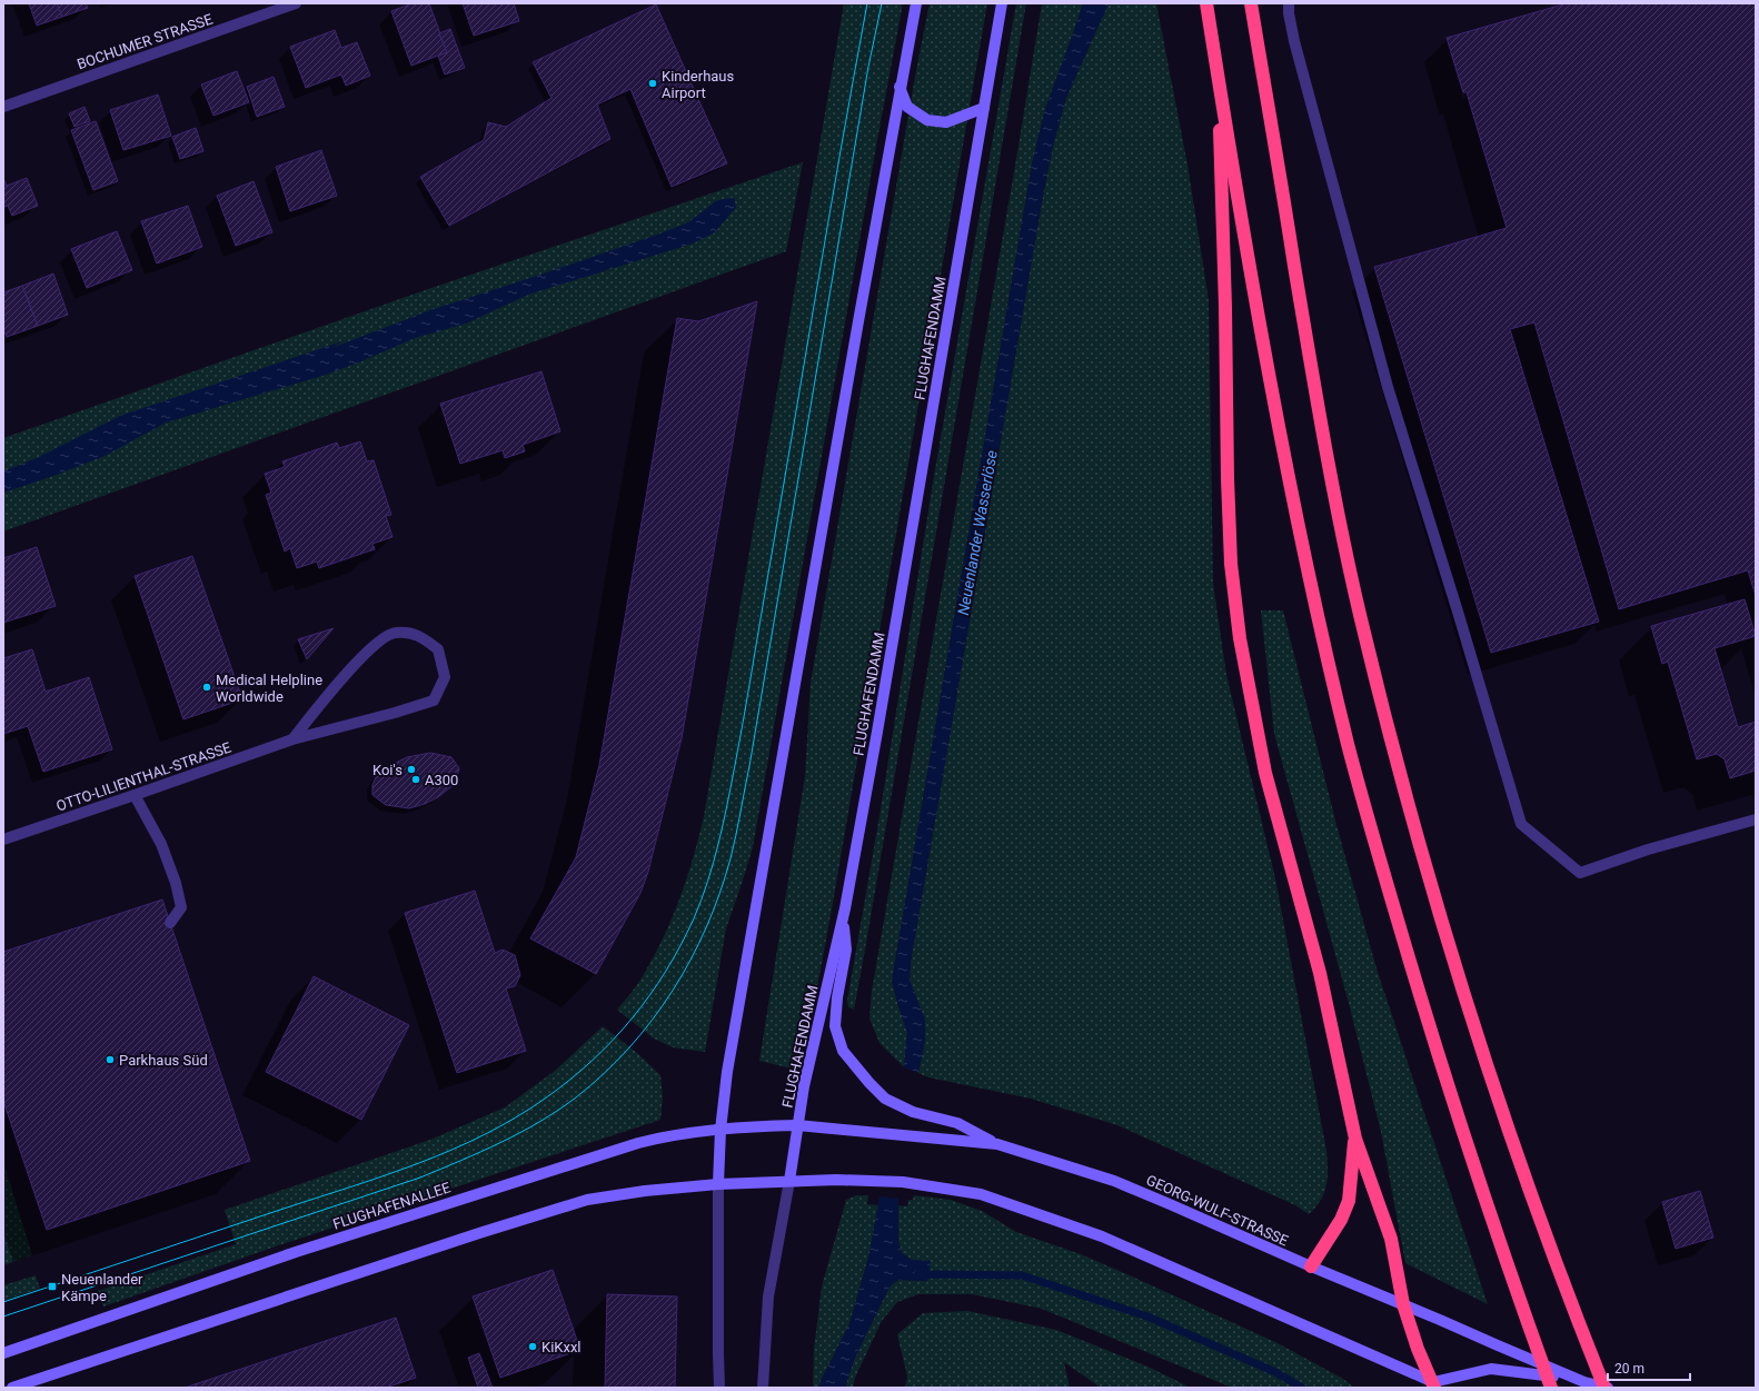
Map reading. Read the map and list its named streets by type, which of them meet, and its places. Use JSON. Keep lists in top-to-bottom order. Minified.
{"streets":{"main road":["FLUGHAFENDAMM","FLUGHAFENALLEE","GEORG-WULF-STRASSE"],"street":["BOCHUMER STRASSE","OTTO-LILIENTHAL-STRASSE"]},"crossings":[["FLUGHAFENDAMM","FLUGHAFENALLEE"],["FLUGHAFENDAMM","GEORG-WULF-STRASSE"],["FLUGHAFENALLEE","GEORG-WULF-STRASSE"]],"water":["Neuenlander Wasserlöse"],"places":{"other":["Kinderhaus Airport","Medical Helpline Worldwide","Koi's","A300","Parkhaus Süd","KiKxxl"],"transit":["Neuenlander Kämpe"]},"scale_bar":"20 m"}
